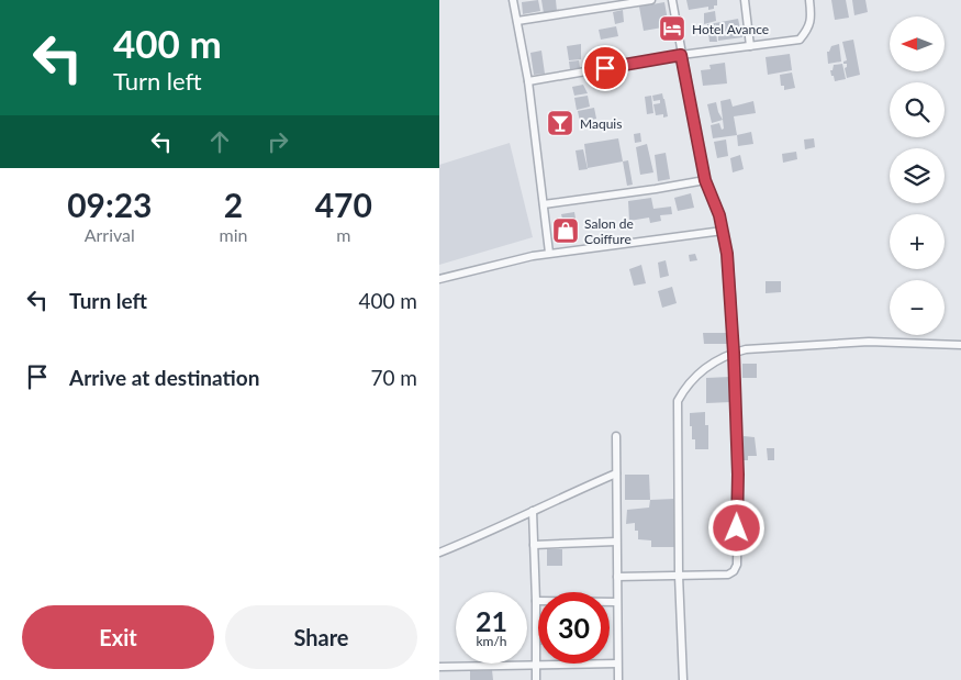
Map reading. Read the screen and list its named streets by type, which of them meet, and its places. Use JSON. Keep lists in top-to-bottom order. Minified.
{"places":{"hotel":["Hotel Avance"],"bar":["Maquis"],"shop":["Salon de Coiffure"]},"north":"left","page":{"turn":["400 m","Turn left"],"map_buttons":["+","−"],"eta":["09:23","Arrival","2","min","470","m"],"list":[{"name":"Turn left","value":"400 m"},{"name":"Arrive at destination","value":"70 m"}],"speed":"21 km/h","limit":"30","buttons":["Exit","Share"]}}
